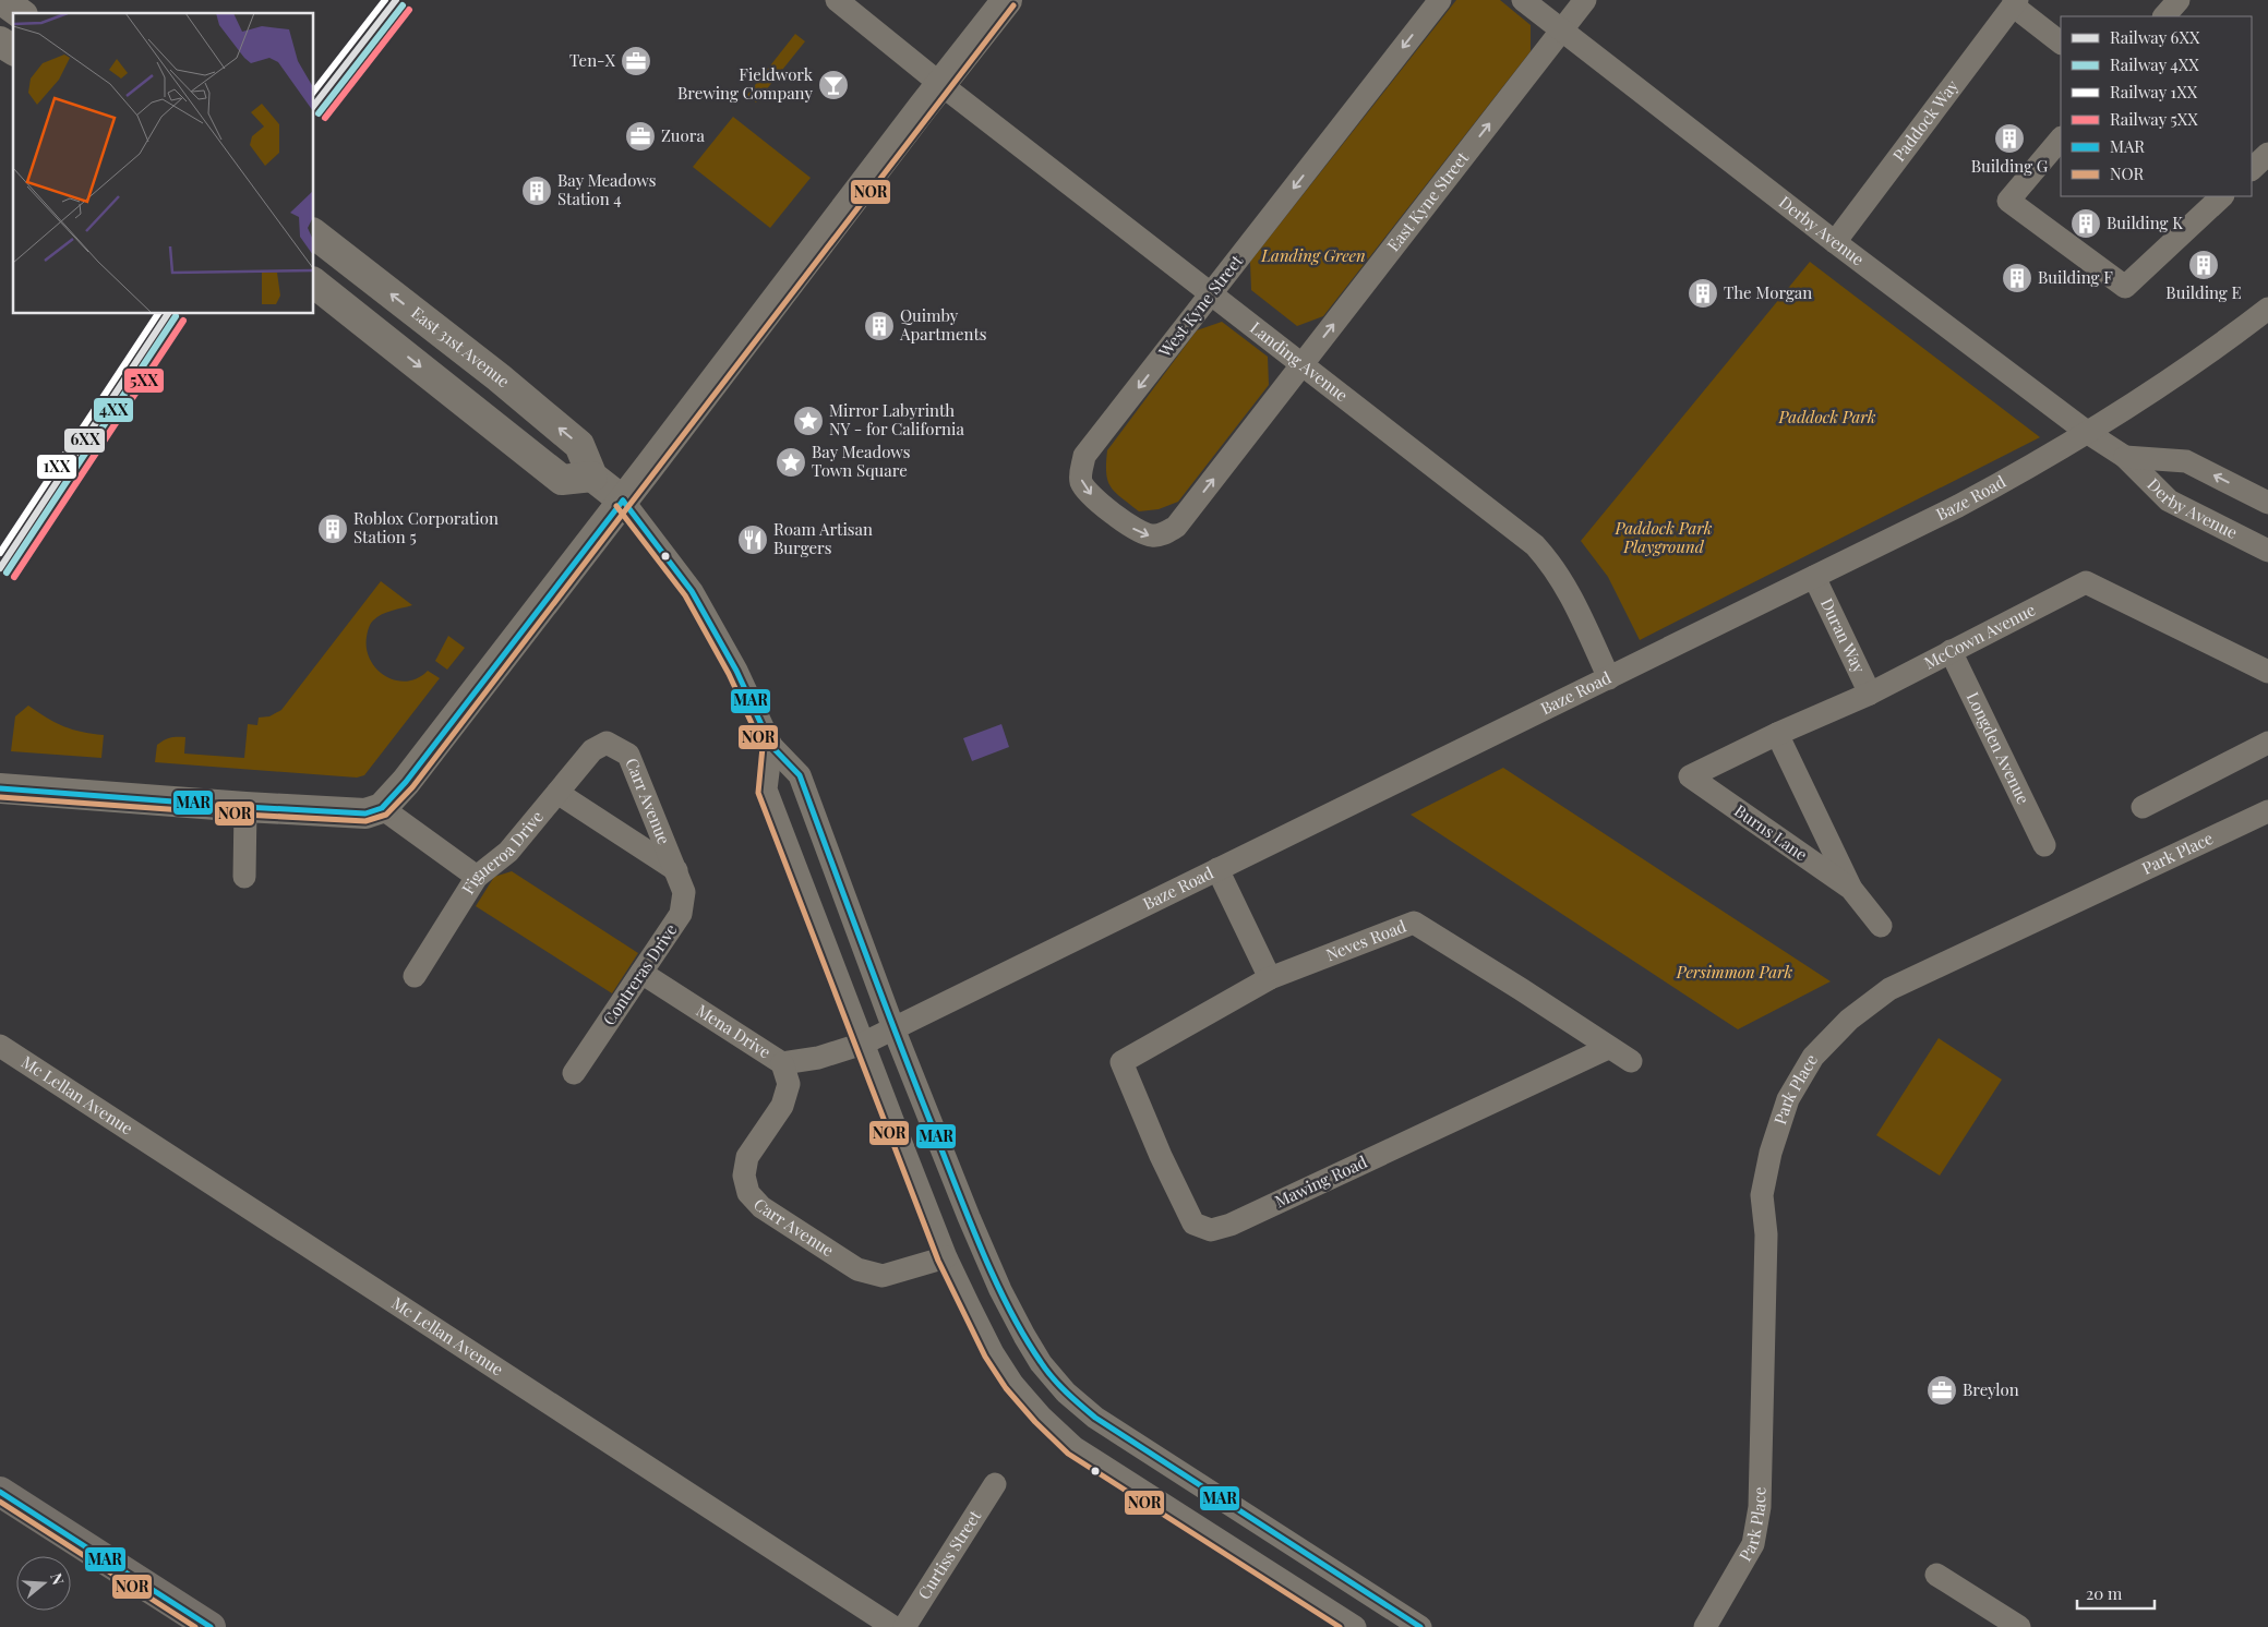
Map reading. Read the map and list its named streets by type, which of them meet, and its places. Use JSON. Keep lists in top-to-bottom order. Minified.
{"streets":{"street":["Paddock Way","East Kyne Street","Derby Avenue","West Kyne Street","East 31st Avenue","Landing Avenue","Baze Road","Duran Way","McCown Avenue","Longden Avenue","Carr Avenue","Burns Lane","Figueroa Drive","Park Place","Neves Road","Contreras Drive","Mena Drive","Mc Lellan Avenue","Mawing Road","Curtiss Street"]},"crossings":[["Paddock Way","Derby Avenue"],["East Kyne Street","Derby Avenue"],["East Kyne Street","West Kyne Street"],["East Kyne Street","Landing Avenue"],["Derby Avenue","Baze Road"],["West Kyne Street","Landing Avenue"],["Landing Avenue","Baze Road"],["Baze Road","Duran Way"],["Baze Road","Mena Drive"],["Duran Way","McCown Avenue"],["McCown Avenue","Longden Avenue"],["McCown Avenue","Burns Lane"],["Carr Avenue","Figueroa Drive"],["Carr Avenue","Contreras Drive"],["Carr Avenue","Mena Drive"],["Neves Road","Mawing Road"],["Contreras Drive","Mena Drive"]],"one_way":["East Kyne Street","West Kyne Street"],"parks":["Landing Green","Paddock Park","Paddock Park Playground","Persimmon Park"],"places":{"office":["Ten-X","Zuora","Breylon"],"bar":["Fieldwork Brewing Company"],"building":["Building G","Bay Meadows Station 4","Building K","Building E","Building F","The Morgan","Quimby Apartments","Roblox Corporation Station 5"],"place":["Mirror Labyrinth NY - for California","Bay Meadows Town Square"],"restaurant":["Roam Artisan Burgers"]},"lines":["rail line 6XX","rail line 1XX","rail line 4XX","transit line NOR","rail line 5XX","transit line MAR"],"legend":["Railway 6XX","Railway 4XX","Railway 1XX","Railway 5XX","MAR","NOR"],"scale_bar":"20 m","north":"right"}
